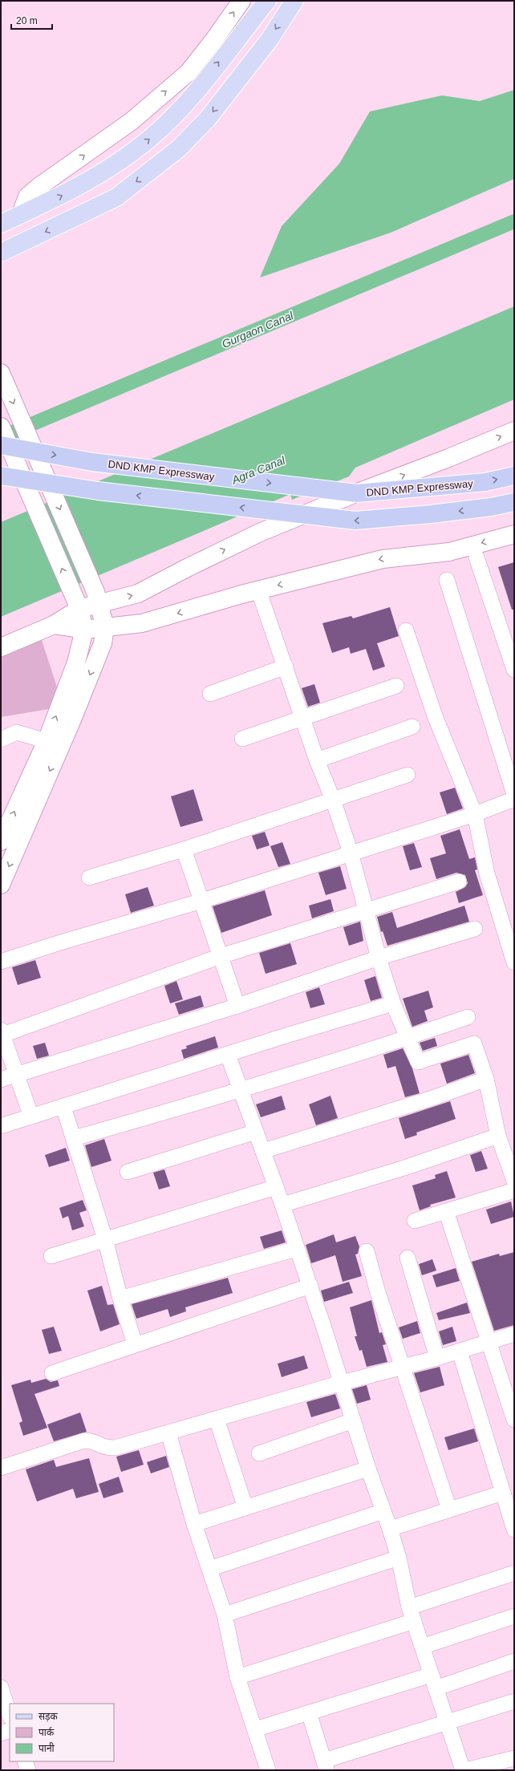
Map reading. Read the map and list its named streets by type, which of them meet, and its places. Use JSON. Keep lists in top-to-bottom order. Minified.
{"streets":{"highway":["DND KMP Expressway"]},"water":["Gurgaon Canal","Agra Canal"],"legend":["सड़क","पार्क","पानी"],"scale_bar":"20 m"}
